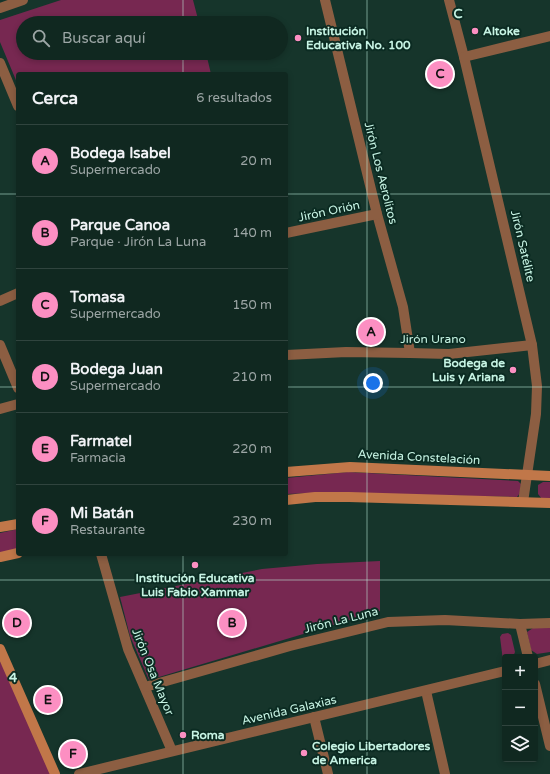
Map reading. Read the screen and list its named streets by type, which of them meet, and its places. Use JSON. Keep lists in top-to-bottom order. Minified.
{"streets":{"street":["Jirón Los Aerolitos","Jirón Orión","Jirón Satélite","Jirón Urano","Avenida Constelación","Jirón La Luna","Jirón Osa Mayor","Avenida Galaxias"]},"crossings":[["Jirón Los Aerolitos","Jirón Orión"],["Jirón Los Aerolitos","Jirón Urano"],["Jirón Satélite","Jirón Urano"],["Jirón Satélite","Avenida Constelación"],["Jirón La Luna","Jirón Osa Mayor"],["Jirón Osa Mayor","Avenida Galaxias"]],"places":["Altoke","Institución Educativa No. 100","Bodega de Luis y Ariana","Institución Educativa Luis Fabio Xammar","Roma","Colegio Libertadores de America"],"page":{"search":"Buscar aquí","pins":["C","A","B","D","E","F"],"heading":["Cerca","6 resultados"],"list":[{"mark":"A","name":"Bodega Isabel","note":"Supermercado","value":"20 m"},{"mark":"B","name":"Parque Canoa","note":"Parque · Jirón La Luna","value":"140 m"},{"mark":"C","name":"Tomasa","note":"Supermercado","value":"150 m"},{"mark":"D","name":"Bodega Juan","note":"Supermercado","value":"210 m"},{"mark":"E","name":"Farmatel","note":"Farmacia","value":"220 m"},{"mark":"F","name":"Mi Batán","note":"Restaurante","value":"230 m"}],"map_buttons":["+","−"]},"grid":{"columns":["C"],"rows":["4"]}}
